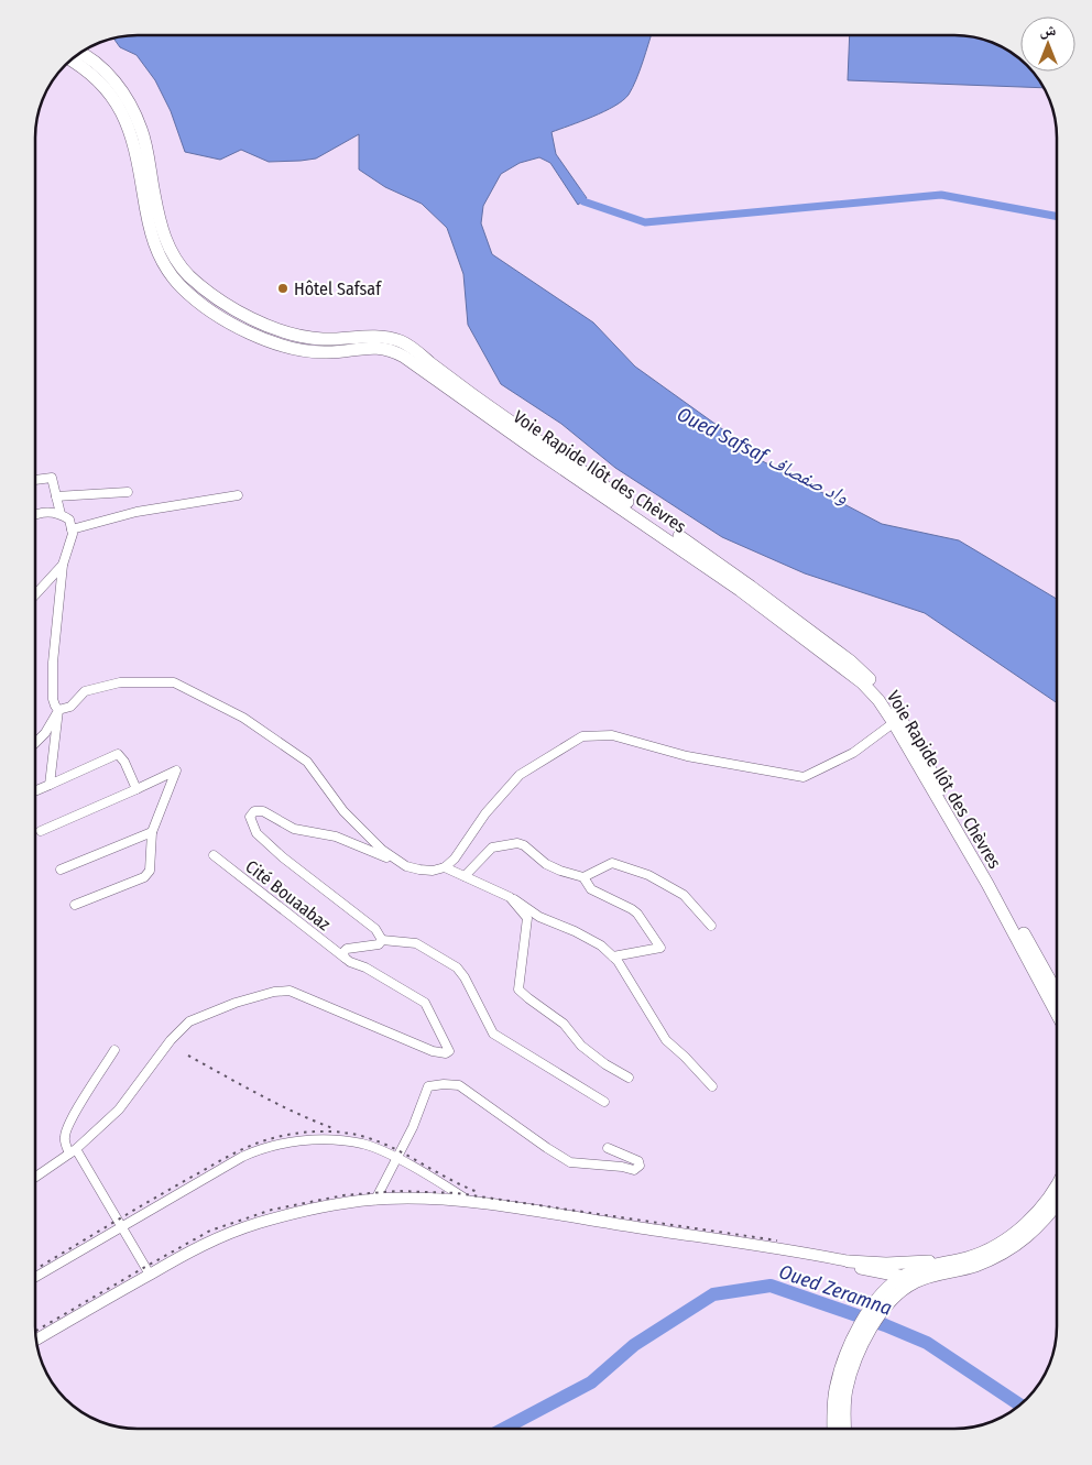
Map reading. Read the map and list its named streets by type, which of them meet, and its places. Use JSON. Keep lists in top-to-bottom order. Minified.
{"streets":{"highway":["Voie Rapide Ilôt des Chèvres"],"street":["Cité Bouaabaz"]},"water":["Oued Safsaf واد صفصاف","Oued Zeramna"],"places":["Hôtel Safsaf"],"north":"top"}
